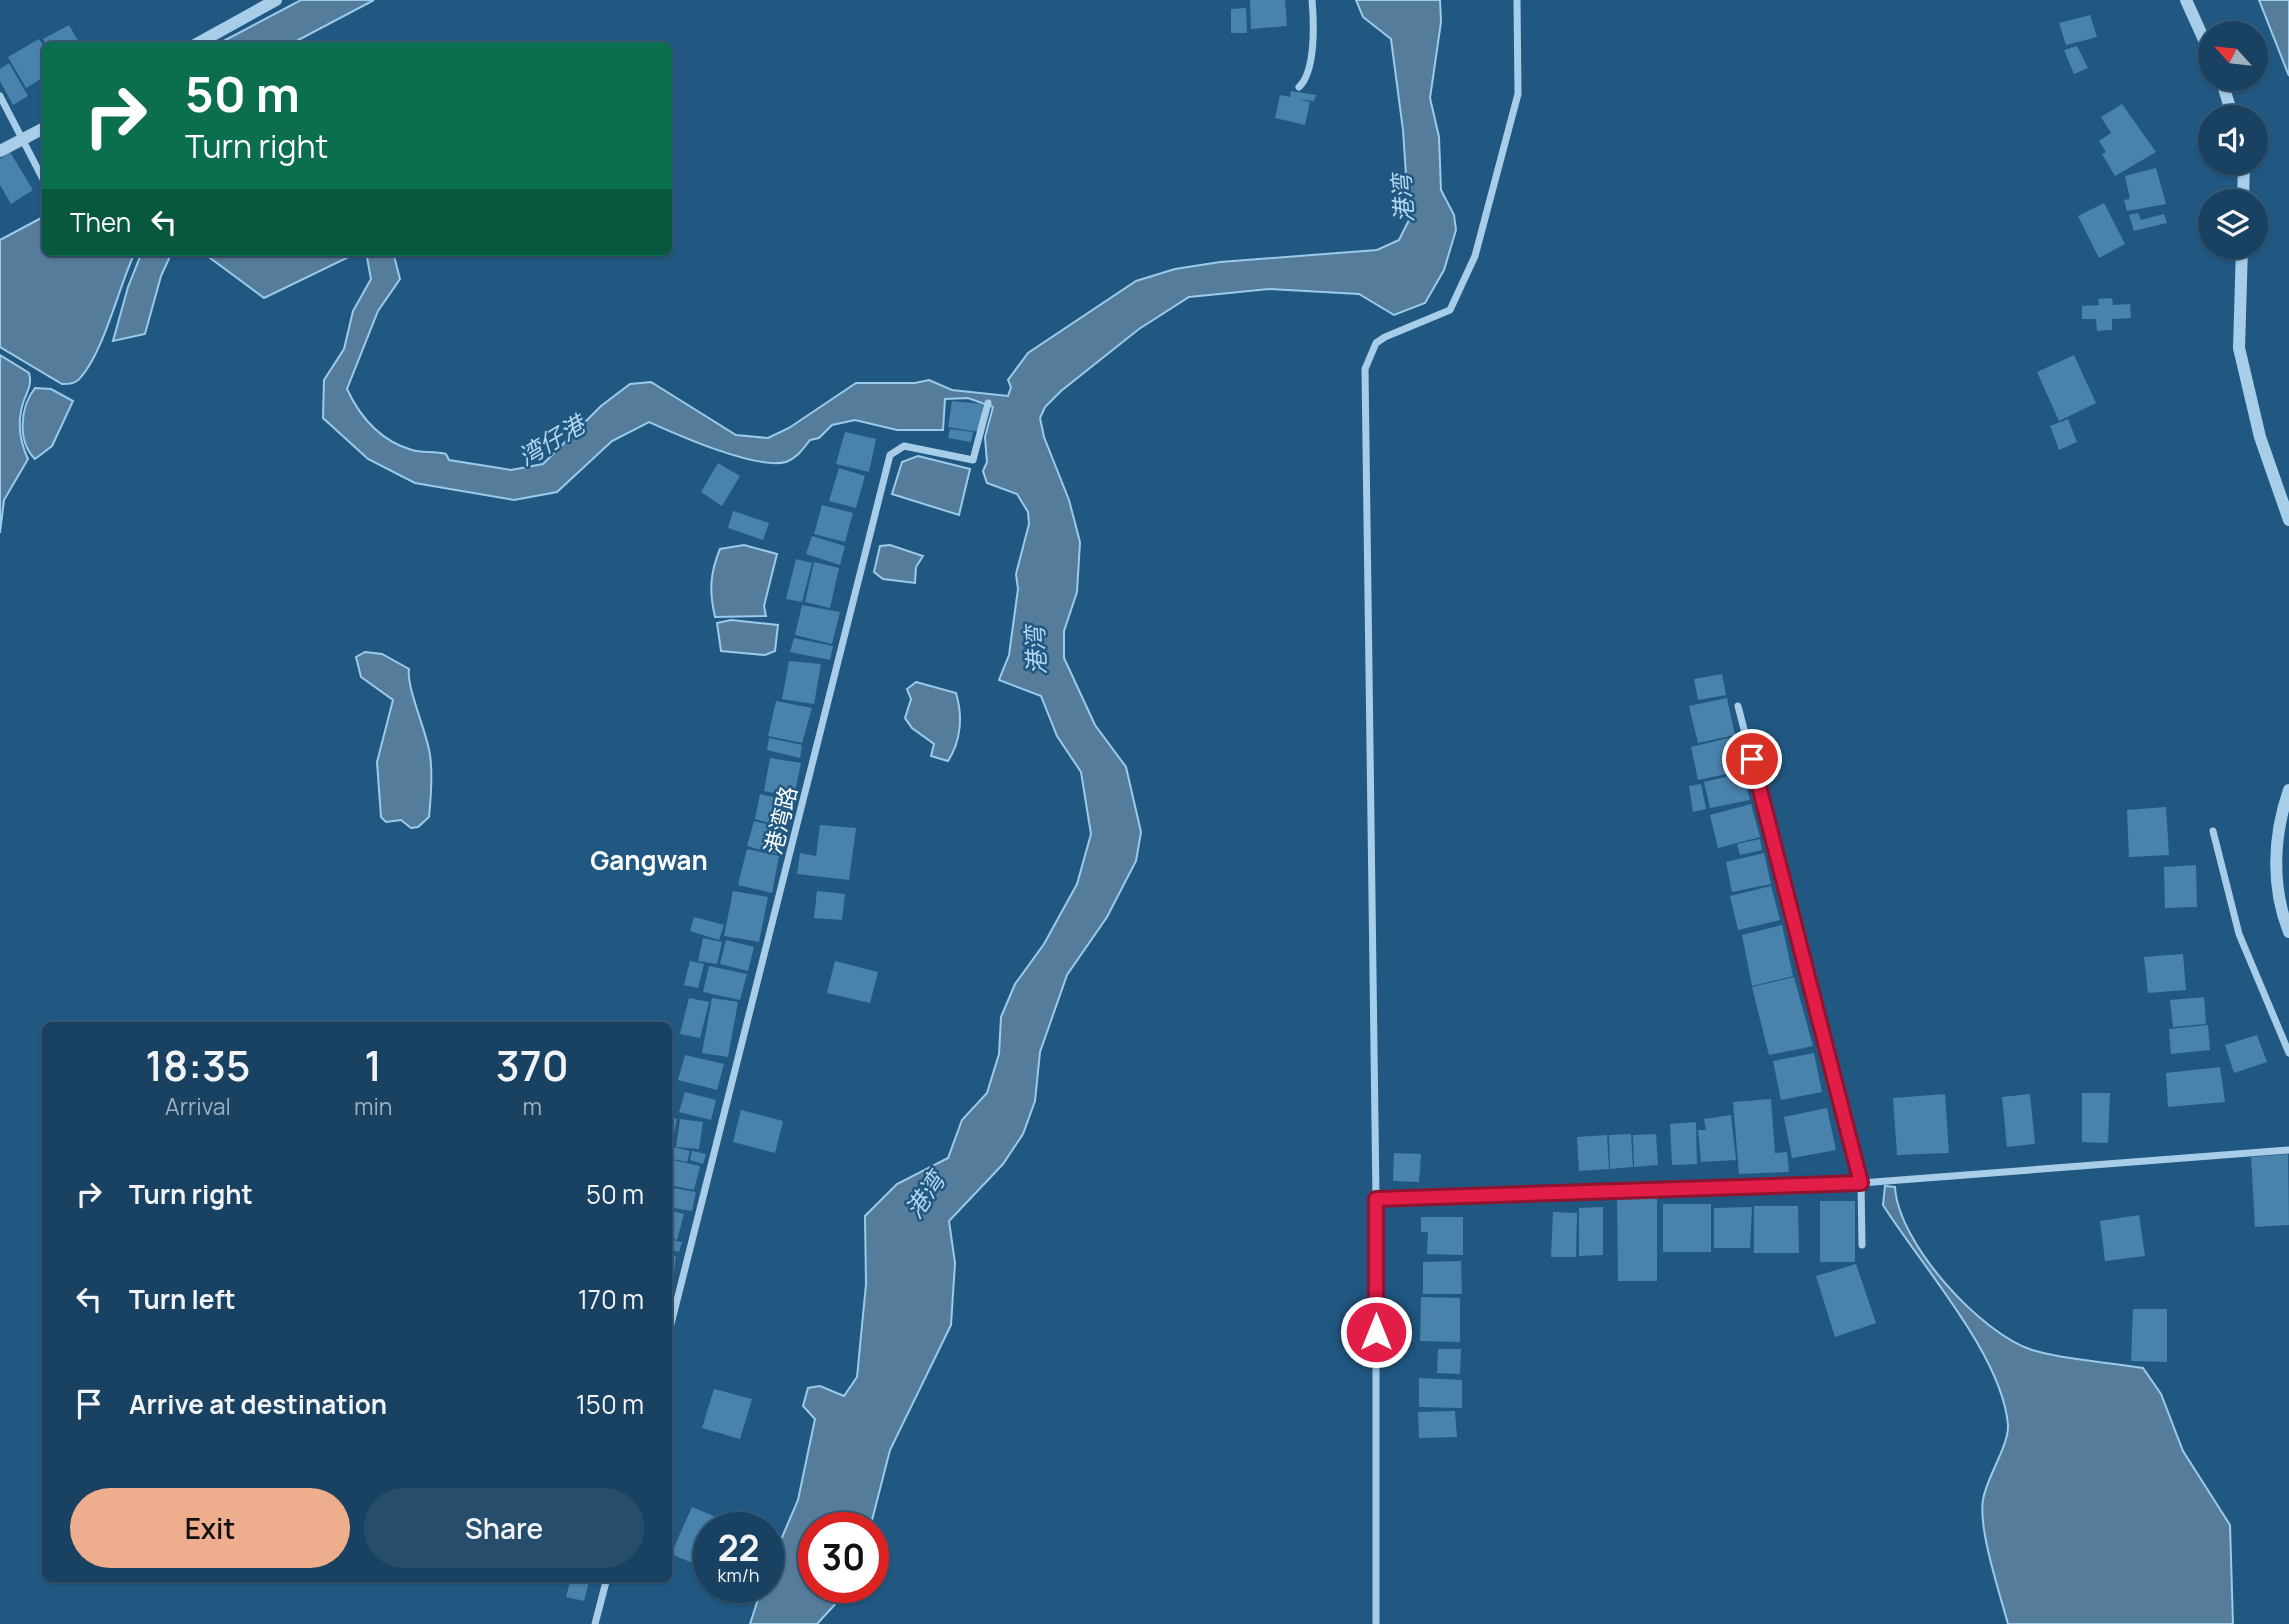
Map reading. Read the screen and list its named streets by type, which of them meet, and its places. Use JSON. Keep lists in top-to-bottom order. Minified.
{"streets":{"street":["港湾路"]},"districts":["Gangwan"],"water":["港湾","湾仔港"],"north":"top left","page":{"turn":["50 m","Turn right"],"then":"Then","eta":["18:35","Arrival","1","min","370","m"],"list":[{"name":"Turn right","value":"50 m"},{"name":"Turn left","value":"170 m"},{"name":"Arrive at destination","value":"150 m"}],"buttons":["Exit","Share"],"speed":"22 km/h","limit":"30"}}
